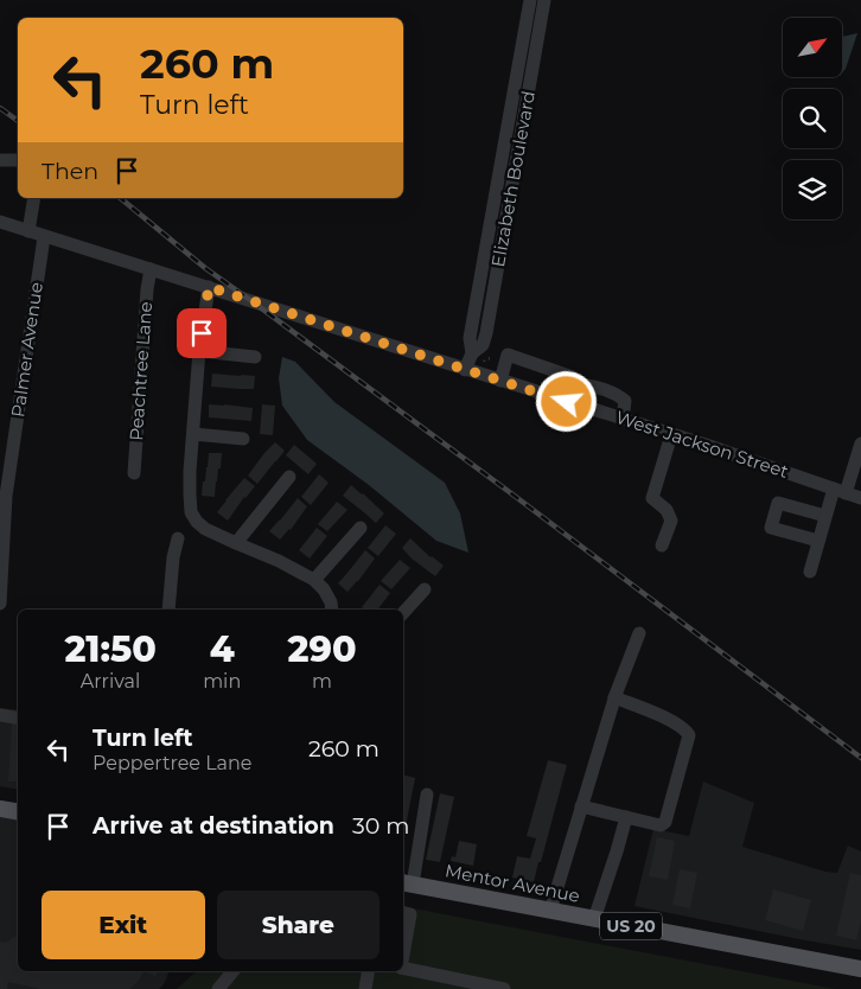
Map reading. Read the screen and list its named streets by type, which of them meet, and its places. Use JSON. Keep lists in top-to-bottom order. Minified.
{"streets":{"main road":["Mentor Avenue","US 20"],"street":["Elizabeth Boulevard","Palmer Avenue","Peachtree Lane","West Jackson Street"]},"crossings":[["Elizabeth Boulevard","West Jackson Street"],["Palmer Avenue","West Jackson Street"],["Peachtree Lane","West Jackson Street"]],"north":"top right","page":{"turn":["260 m","Turn left"],"then":"Then","eta":["21:50","Arrival","4","min","290","m"],"list":[{"name":"Turn left","note":"Peppertree Lane","value":"260 m"},{"name":"Arrive at destination","value":"30 m"}],"buttons":["Exit","Share"]}}
